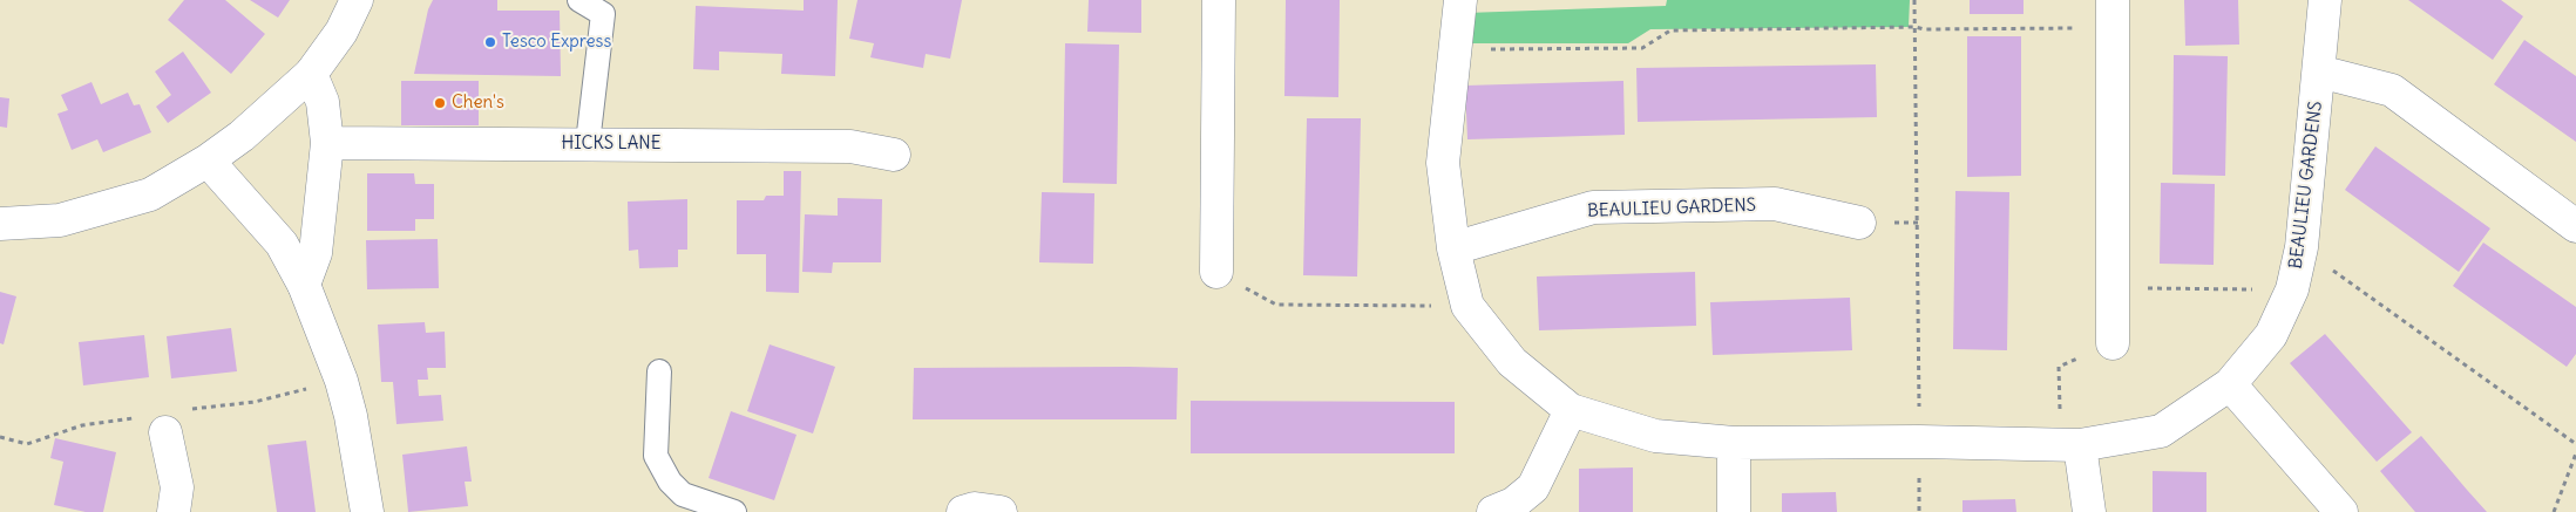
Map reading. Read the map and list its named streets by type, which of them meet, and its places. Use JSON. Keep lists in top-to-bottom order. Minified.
{"streets":{"street":["HICKS LANE","BEAULIEU GARDENS"]},"places":["Tesco Express","Chen's"]}
